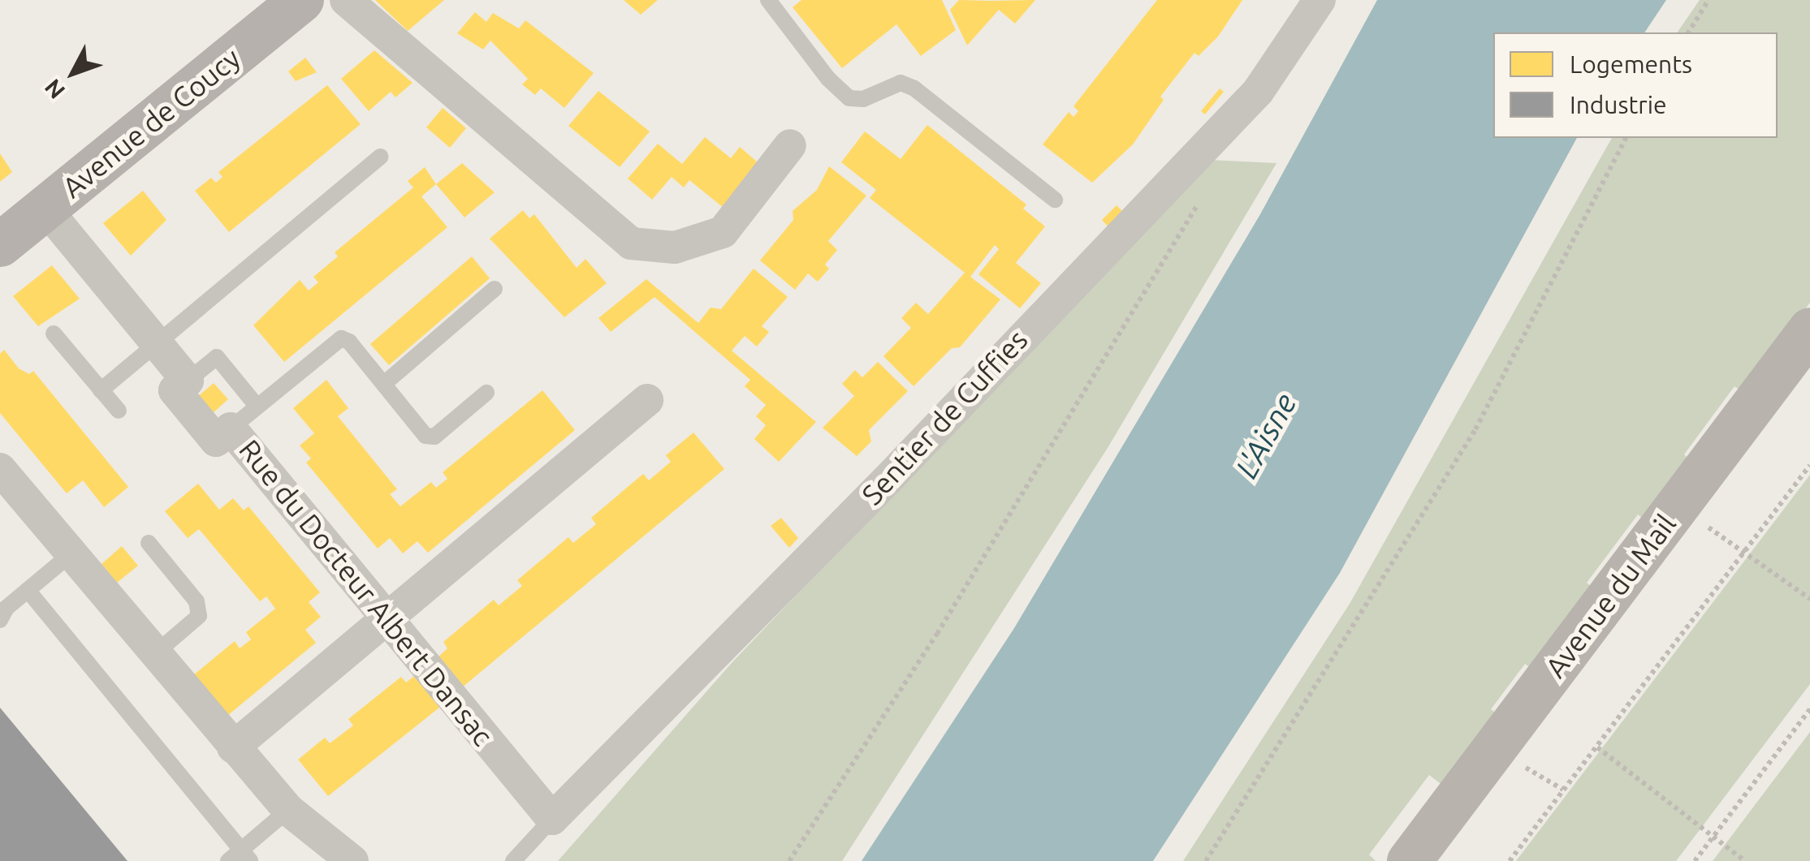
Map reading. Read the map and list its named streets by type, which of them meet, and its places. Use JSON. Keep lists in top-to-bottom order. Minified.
{"streets":{"main road":["Avenue de Coucy"],"street":["Sentier de Cuffies","Rue du Docteur Albert Dansac","Avenue du Mail"]},"crossings":[["Sentier de Cuffies","Rue du Docteur Albert Dansac"]],"water":["L'Aisne"],"legend":["Logements","Industrie"],"north":"bottom left"}
